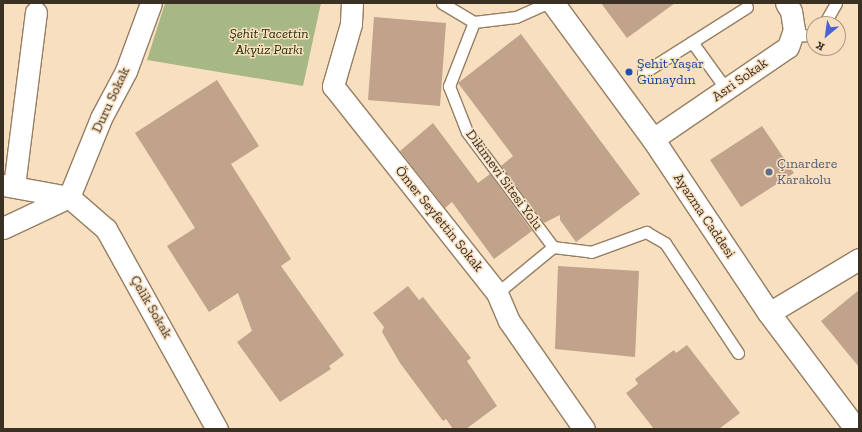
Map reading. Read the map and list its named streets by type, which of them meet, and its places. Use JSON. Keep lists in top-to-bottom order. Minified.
{"streets":{"street":["Asri Sokak","Duru Sokak","Ayazma Caddesi","Ömer Seyfettin Sokak","Çelik Sokak"],"lane":["Dikimevi Sitesi Yolu"]},"crossings":[["Asri Sokak","Ayazma Caddesi"],["Duru Sokak","Çelik Sokak"]],"parks":["Şehit Tacettin Akyüz Parkı"],"places":["Şehit Yaşar Günaydın","Çınardere Karakolu"],"north":"bottom left"}
